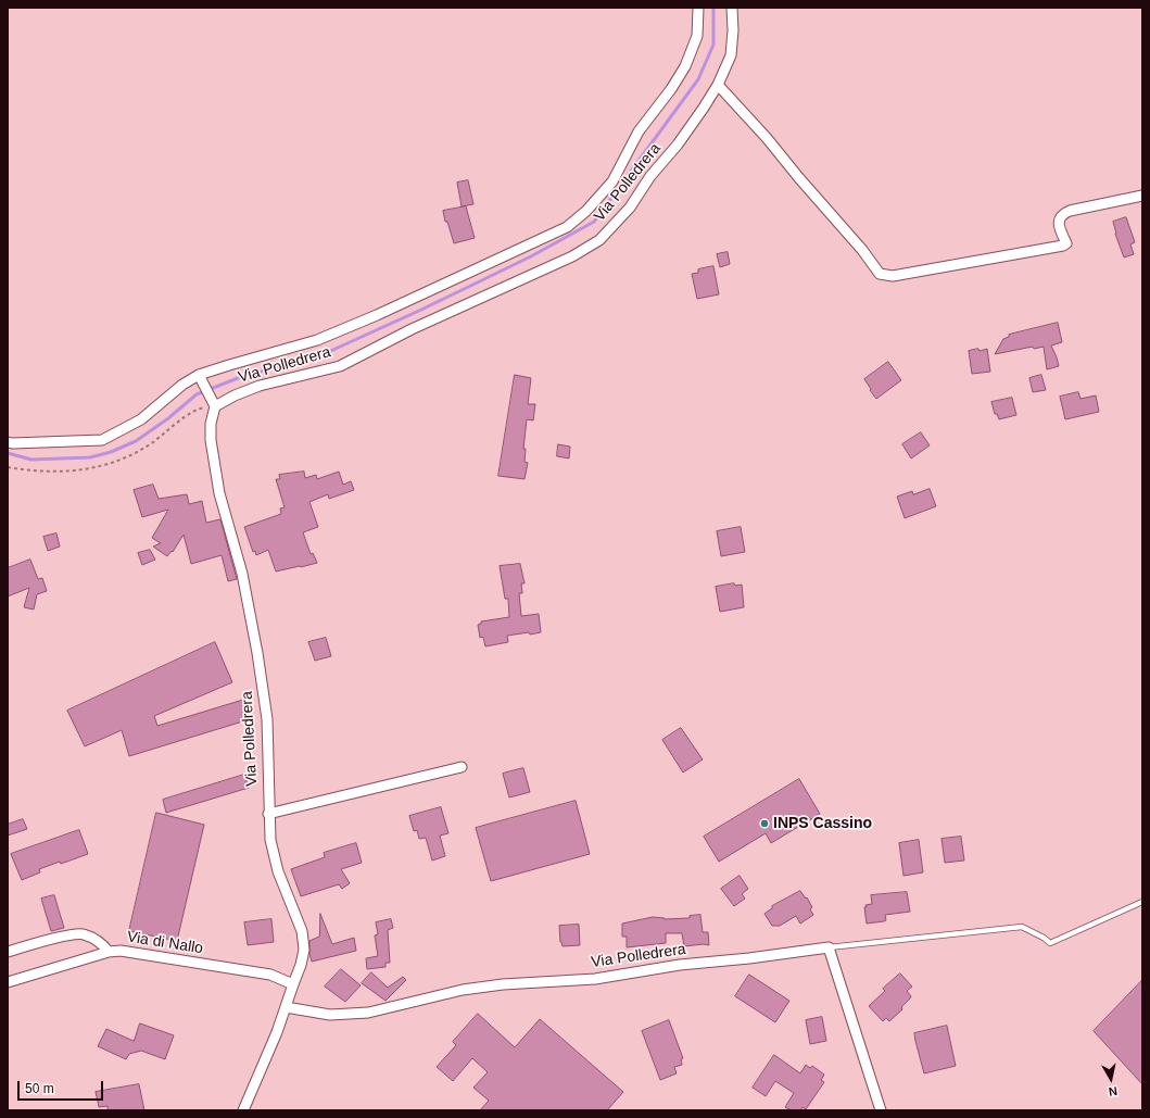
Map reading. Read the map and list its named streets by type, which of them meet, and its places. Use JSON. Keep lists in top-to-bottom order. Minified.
{"streets":{"street":["Via Polledrera","Via di Nallo"]},"crossings":[["Via Polledrera","Via di Nallo"]],"places":["INPS Cassino"],"scale_bar":"50 m","north":"bottom"}
